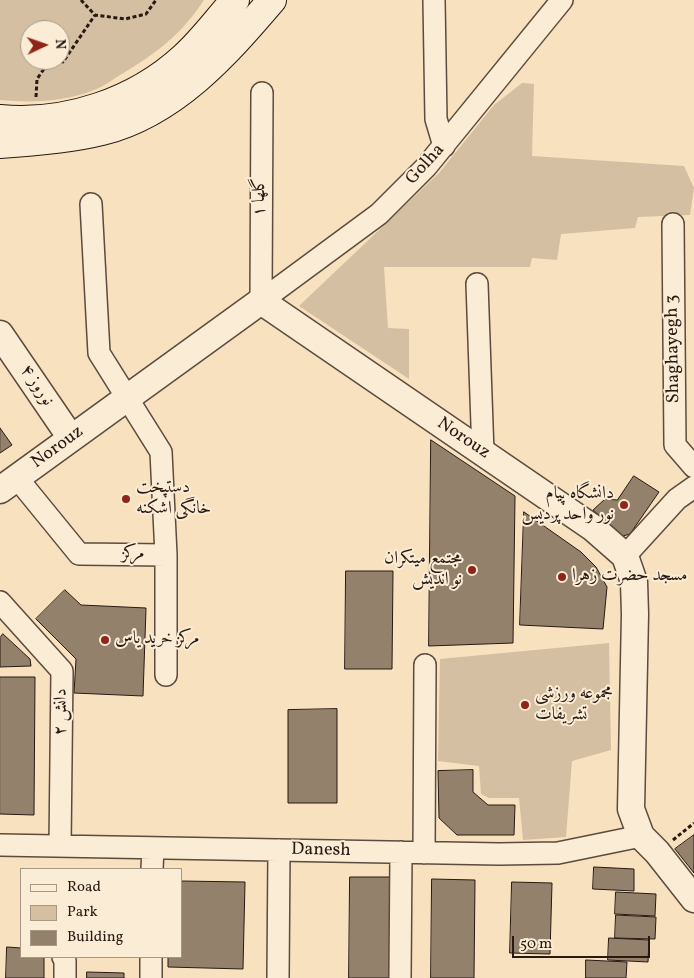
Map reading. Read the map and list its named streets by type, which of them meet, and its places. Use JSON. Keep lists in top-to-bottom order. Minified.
{"streets":{"street":["Golha","گلها ۱","Shaghayegh 3","نوروز ۴","Norouz","مرکز","دانش ۲","Danesh"]},"crossings":[["Golha","گلها ۱"],["Golha","Norouz"],["گلها ۱","Norouz"],["نوروز ۴","Norouz"],["Norouz","مرکز"],["دانش ۲","Danesh"]],"places":["دستپخت خانگی اشکنه","دانشگاه پیام نور واحد پردیس","مجتمع میتکران نو اندیش","مسجد حضرت زهرا","مرکز خرید یاس","مجموعه ورزشی تشریفات"],"legend":["Road","Park","Building"],"scale_bar":"50 m","north":"right"}
